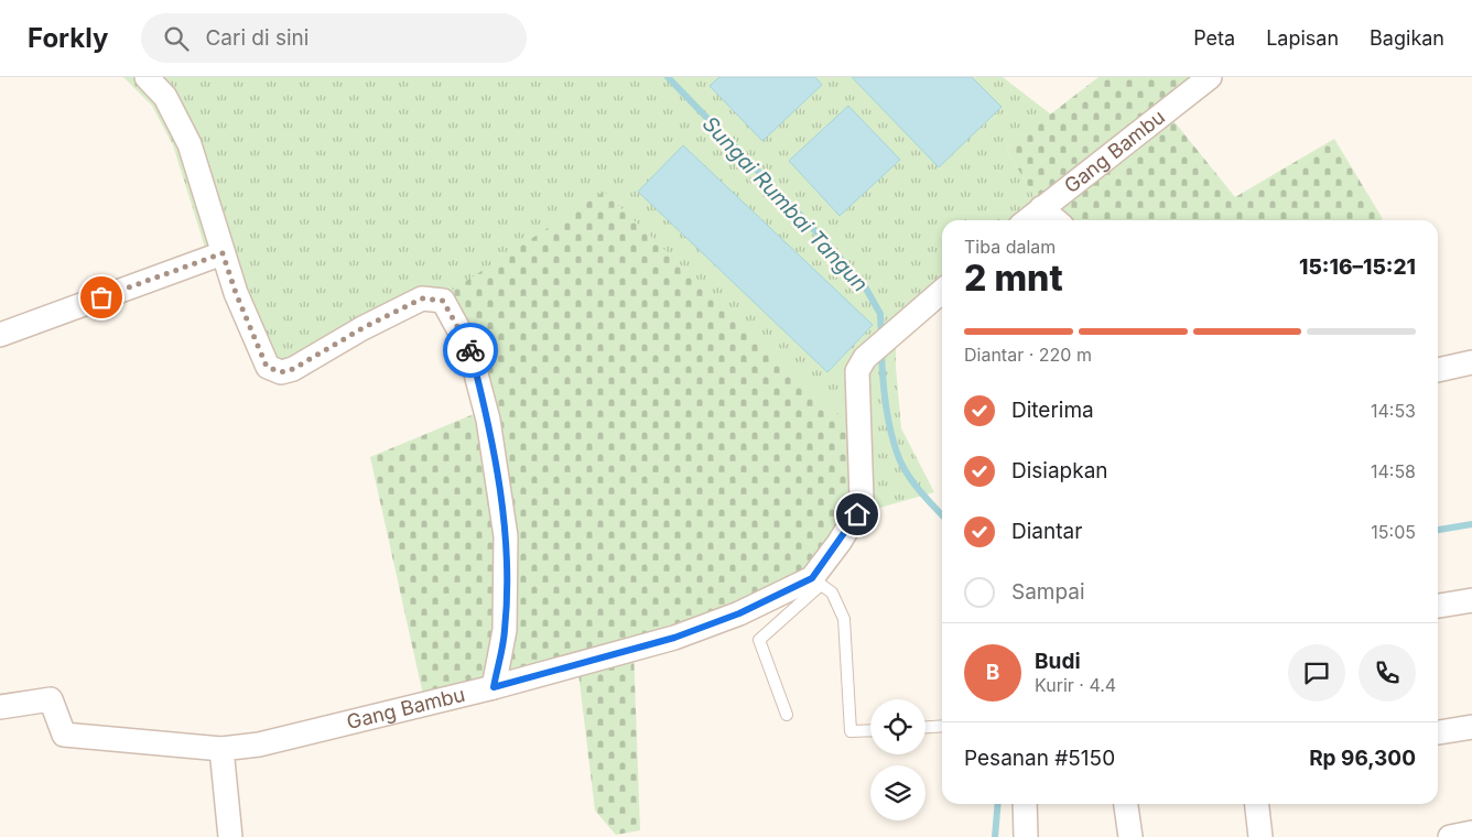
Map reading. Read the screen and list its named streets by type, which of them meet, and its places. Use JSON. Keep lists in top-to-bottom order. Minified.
{"streets":{"street":["Gang Bambu"]},"water":["Sungai Rumbai Tangun"],"page":{"header":"Forkly","search":"Cari di sini","nav":["Peta","Lapisan","Bagikan"],"heading":["2 mnt","Tiba dalam","15:16–15:21"],"panel":["Budi","Kurir · 4.4","Pesanan #5150","Rp 96,300"],"bar":"Diantar · 220 m","list":[["Diterima","14:53"],["Disiapkan","14:58"],["Diantar","15:05"],"Sampai"],"round":"B"}}
